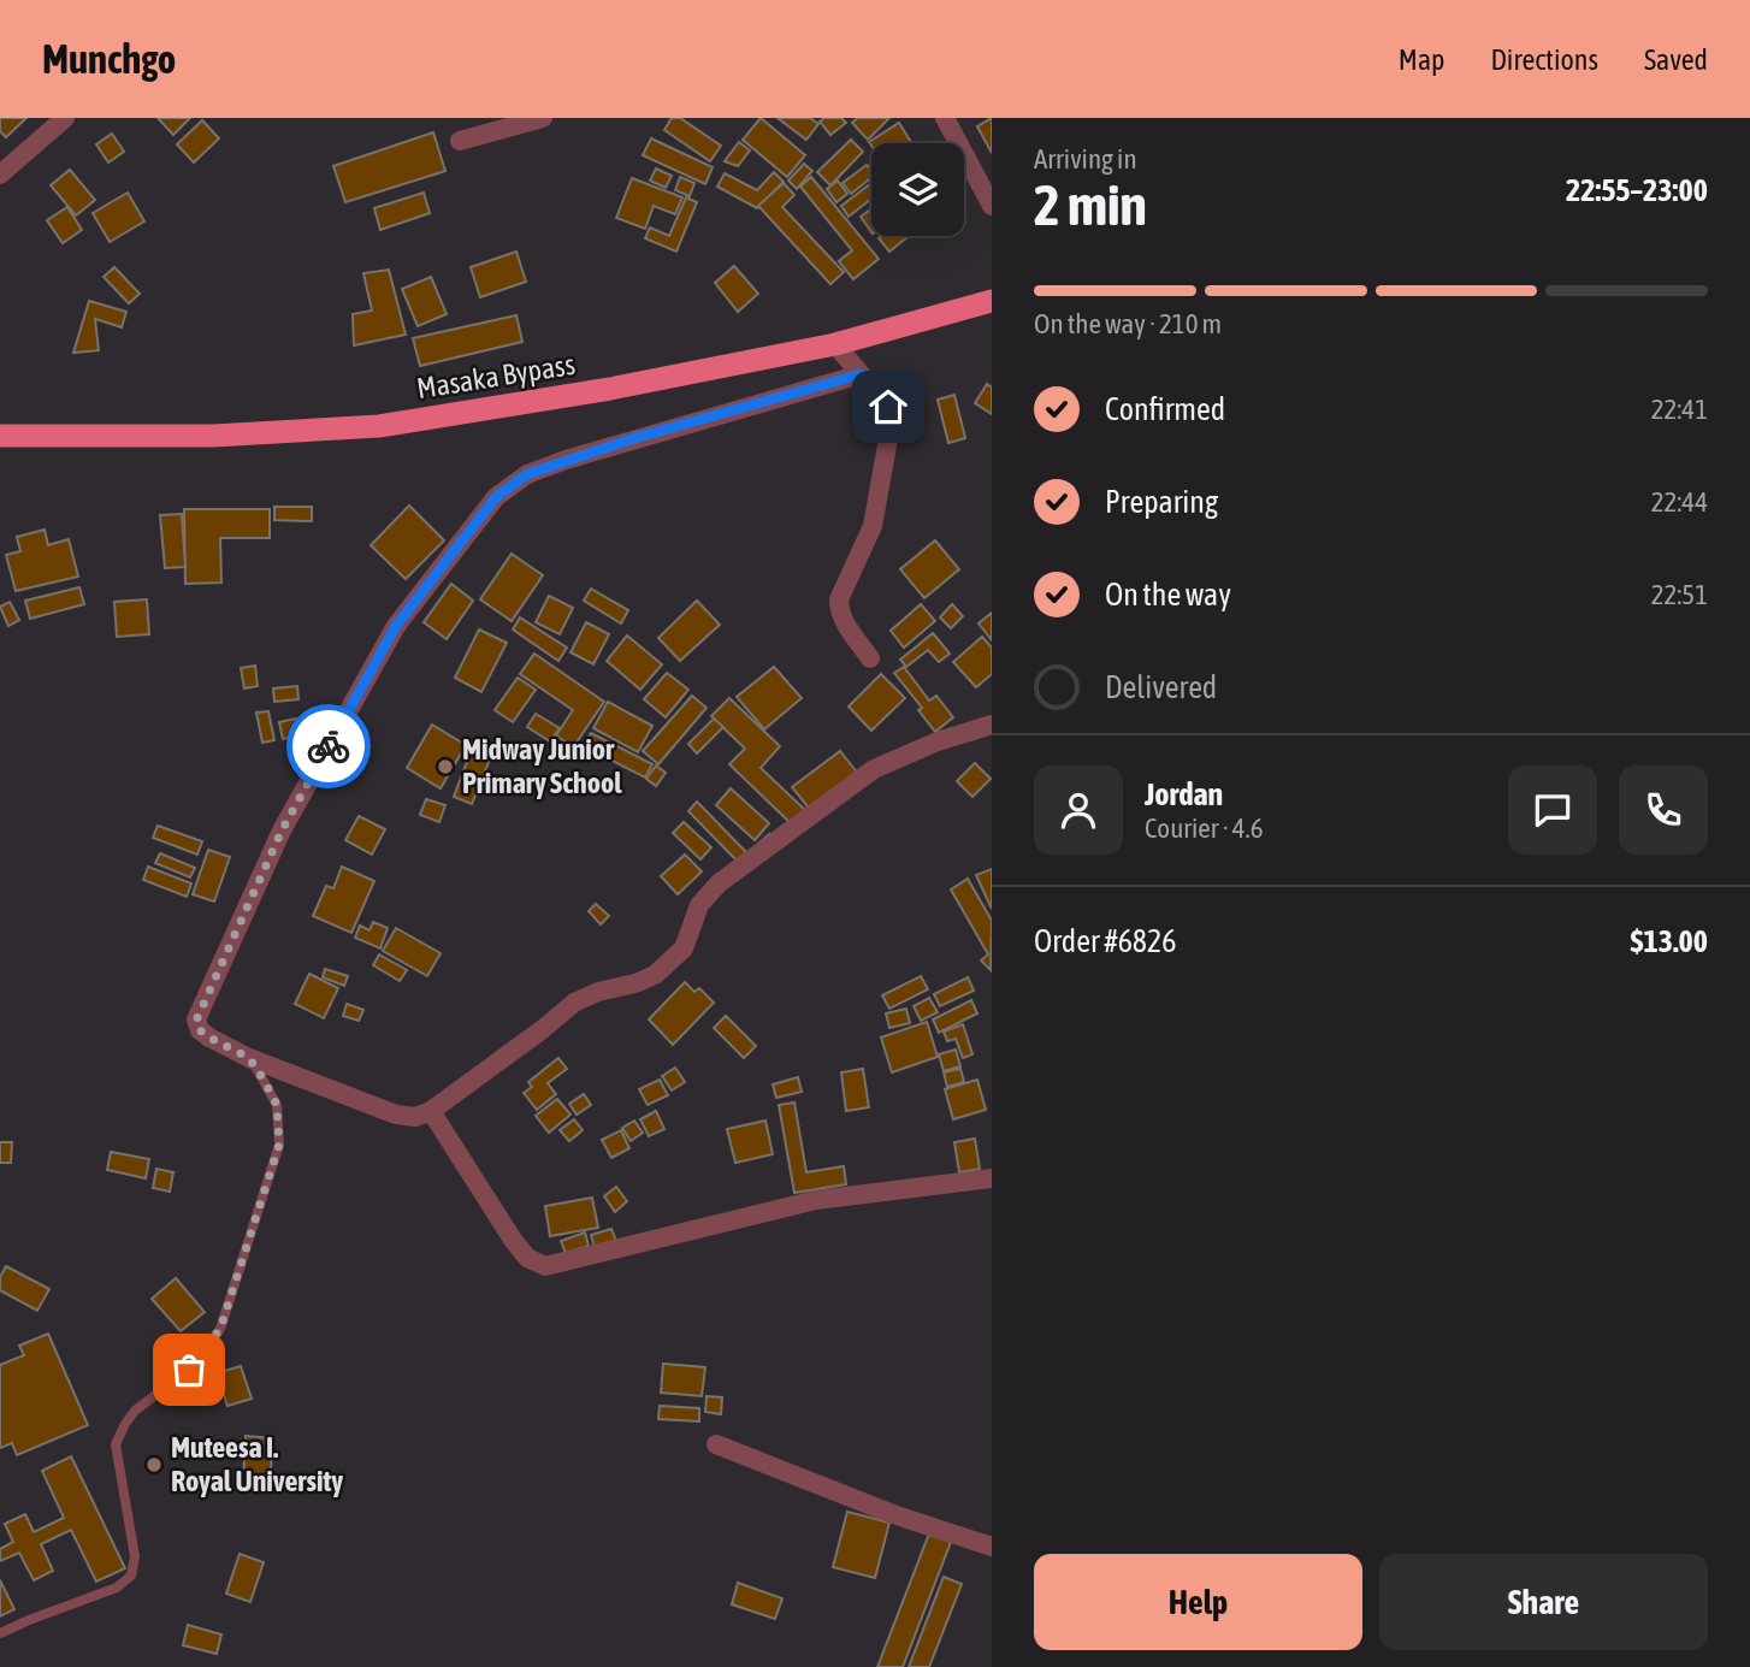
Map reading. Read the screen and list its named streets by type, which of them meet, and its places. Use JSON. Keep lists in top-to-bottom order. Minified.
{"streets":{"highway":["Masaka Bypass"]},"places":["Midway Junior Primary School","Muteesa I. Royal University"],"page":{"header":"Munchgo","nav":["Map","Directions","Saved"],"heading":["2 min","Arriving in","22:55–23:00"],"panel":["Jordan","Courier · 4.6","Order #6826","$13.00"],"bar":"On the way · 210 m","list":[["Confirmed","22:41"],["Preparing","22:44"],["On the way","22:51"],"Delivered"],"buttons":["Help","Share"]}}
